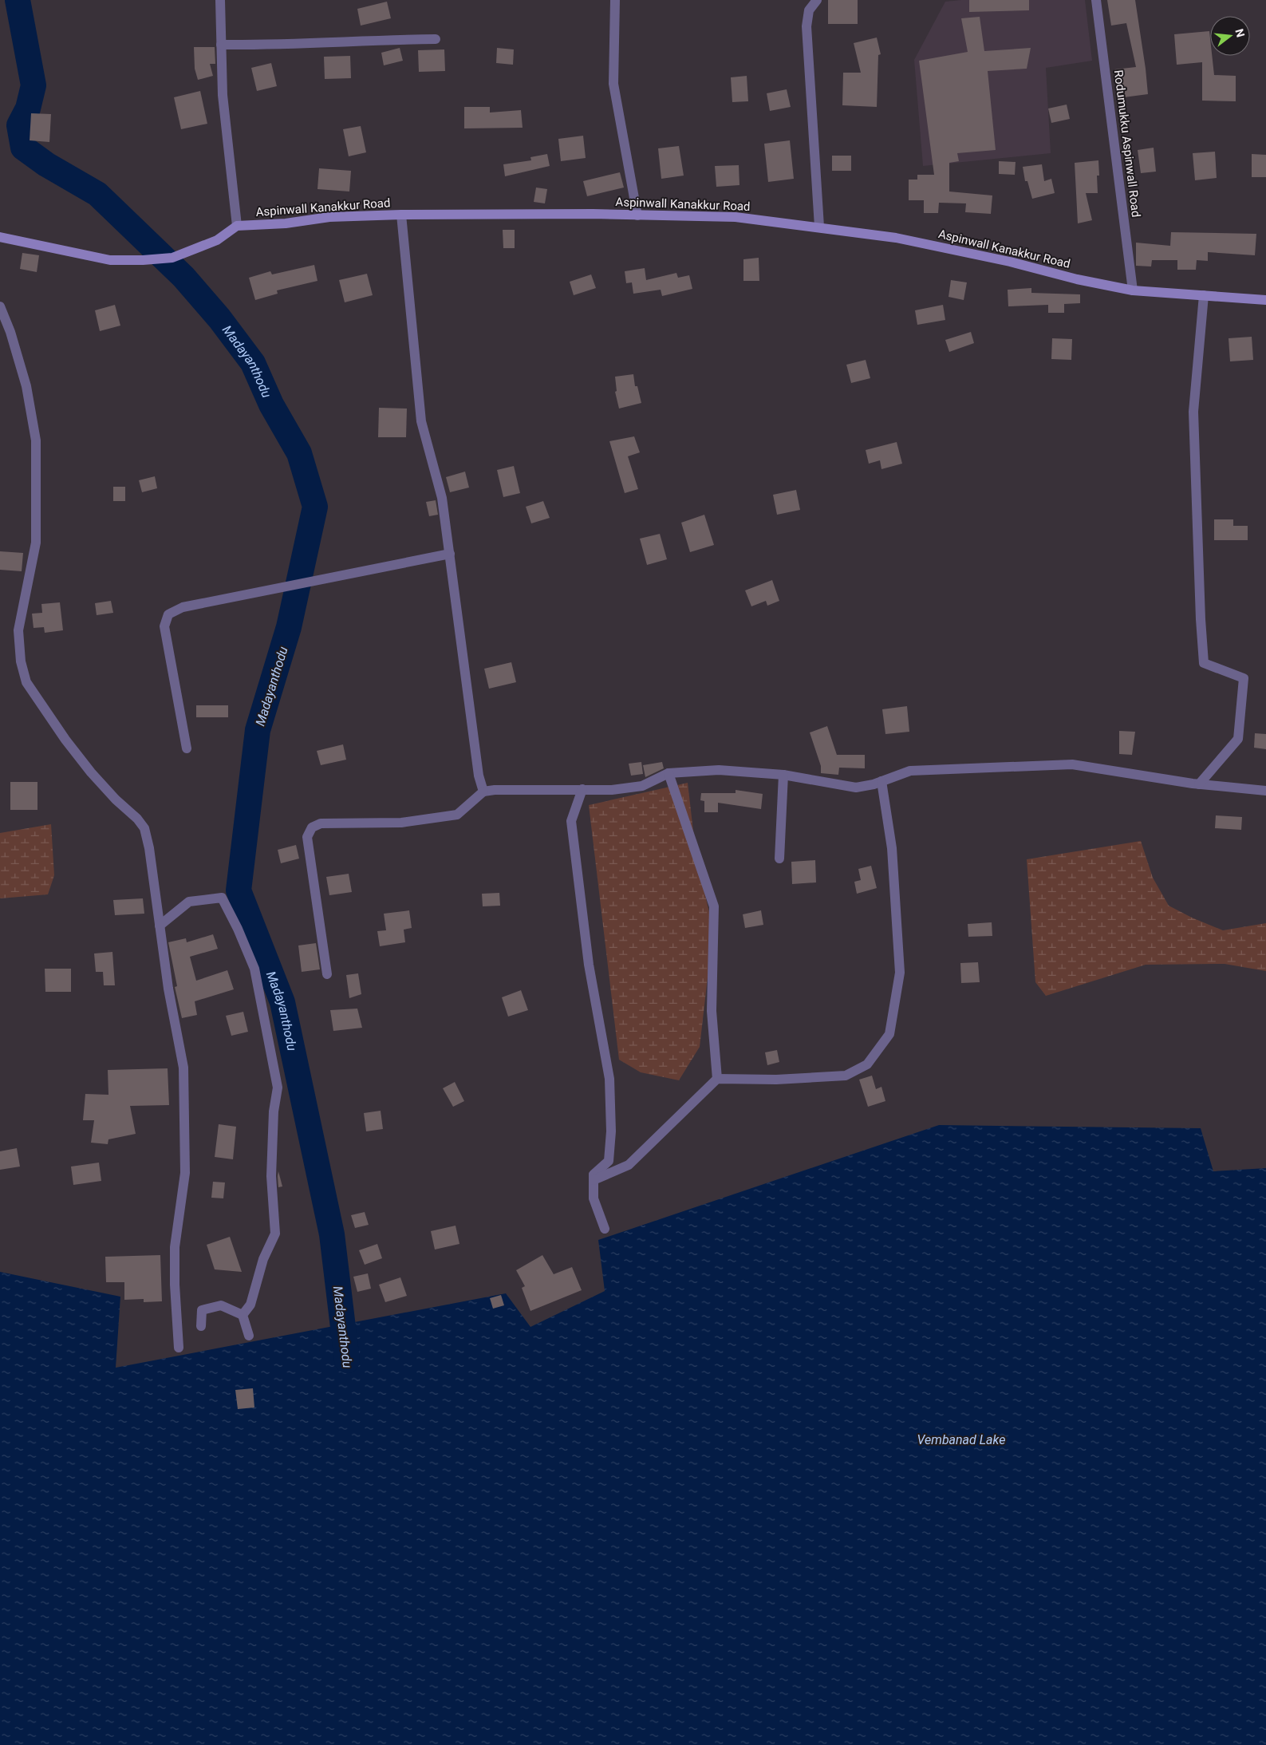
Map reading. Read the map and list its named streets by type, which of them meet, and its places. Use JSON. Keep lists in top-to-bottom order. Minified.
{"streets":{"main road":["Aspinwall Kanakkur Road"],"street":["Rodumukku Aspinwall Road"]},"crossings":[["Rodumukku Aspinwall Road","Aspinwall Kanakkur Road"]],"water":["Madayanthodu","Vembanad Lake"],"north":"right"}
